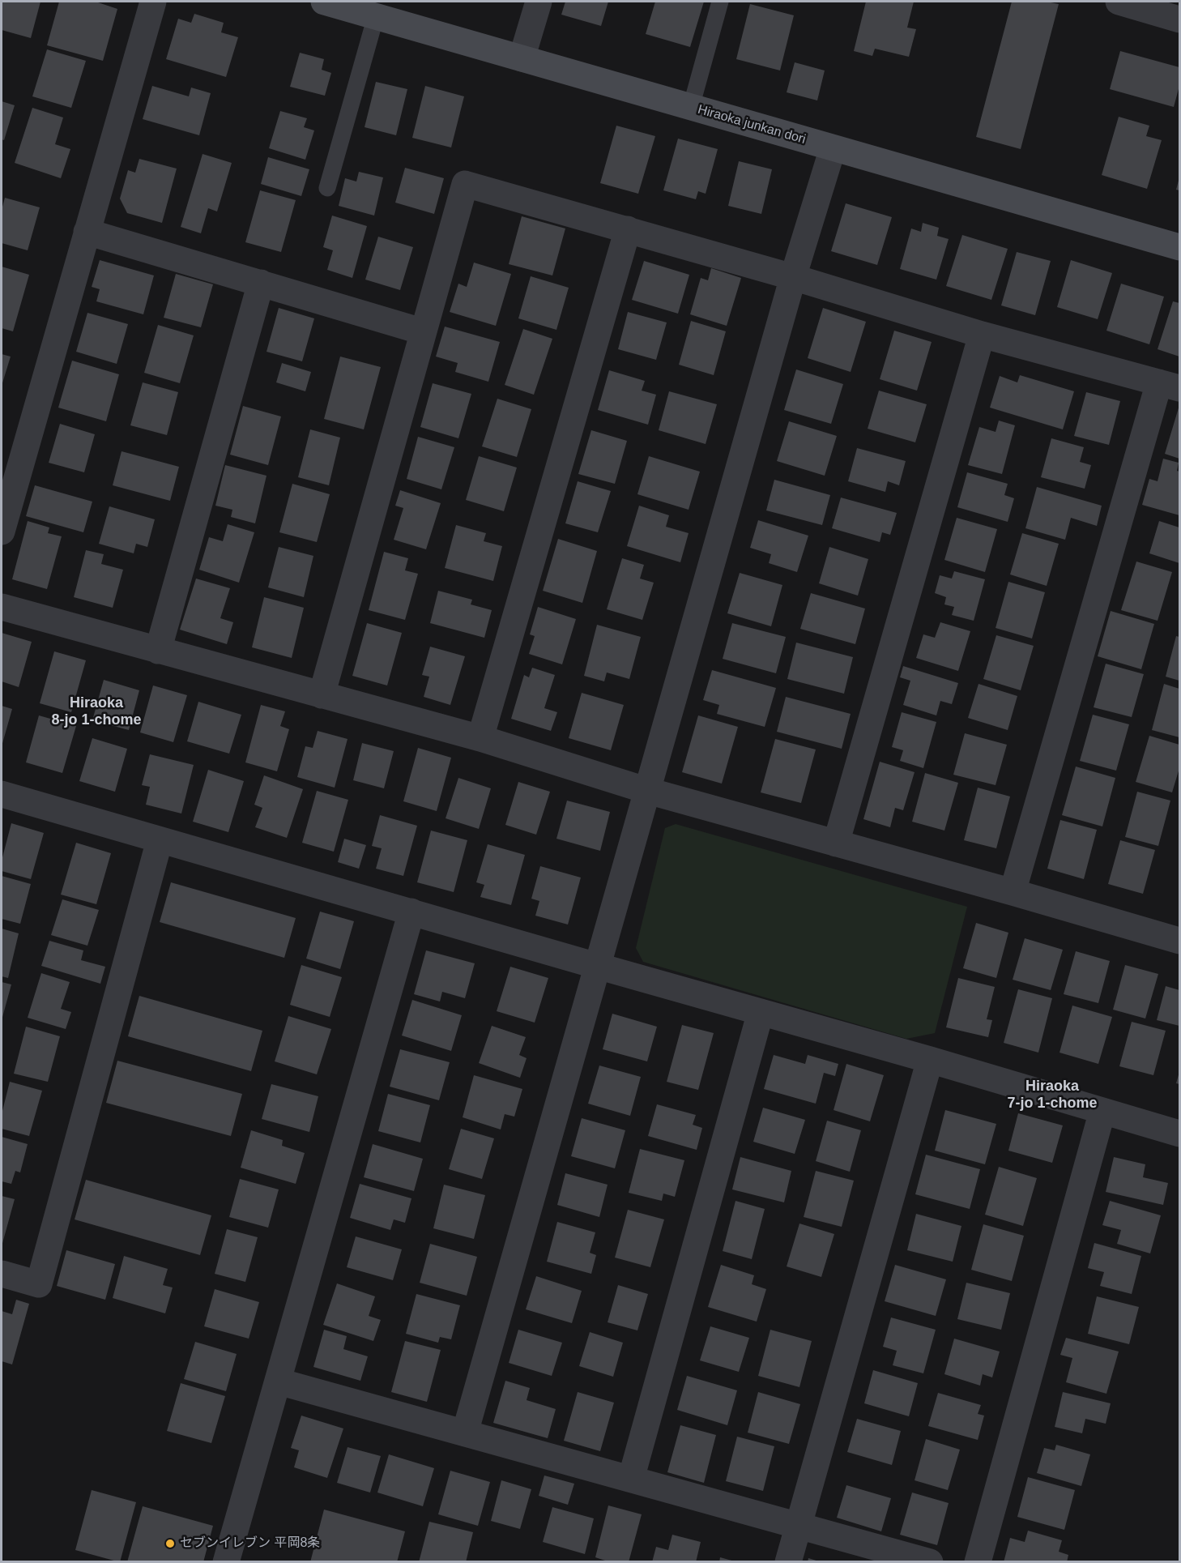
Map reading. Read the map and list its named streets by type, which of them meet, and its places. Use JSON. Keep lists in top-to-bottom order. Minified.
{"streets":{"street":["Hiraoka junkan dori"]},"districts":["Hiraoka 8-jo 1-chome","Hiraoka 7-jo 1-chome"],"places":["セブンイレブン 平岡8条"]}
